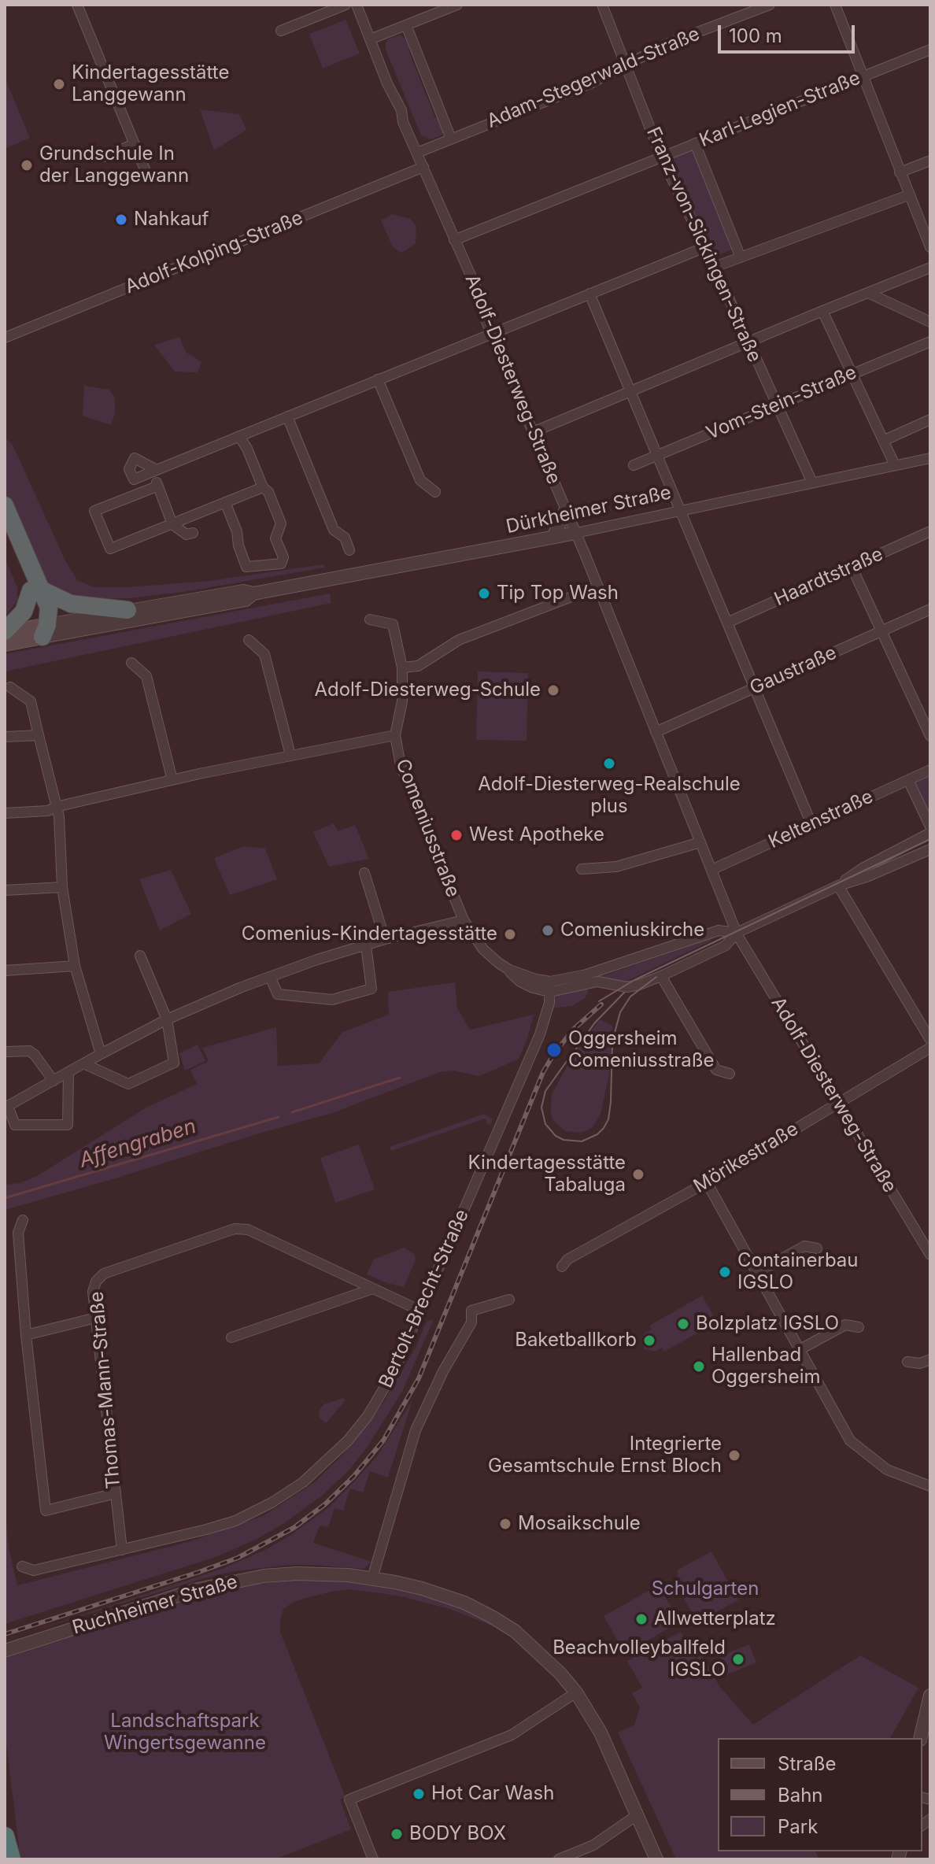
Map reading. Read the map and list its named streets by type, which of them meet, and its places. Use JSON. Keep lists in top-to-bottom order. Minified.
{"streets":{"main road":["Dürkheimer Straße"],"street":["Adam-Stegerwald-Straße","Karl-Legien-Straße","Franz-von-Sickingen-Straße","Adolf-Kolping-Straße","Adolf-Diesterweg-Straße","Vom-Stein-Straße","Haardtstraße","Gaustraße","Keltenstraße","Comeniusstraße","Mörikestraße","Bertolt-Brecht-Straße","Thomas-Mann-Straße","Ruchheimer Straße"]},"crossings":[["Adam-Stegerwald-Straße","Franz-von-Sickingen-Straße"],["Adam-Stegerwald-Straße","Adolf-Diesterweg-Straße"],["Karl-Legien-Straße","Franz-von-Sickingen-Straße"],["Karl-Legien-Straße","Adolf-Diesterweg-Straße"],["Franz-von-Sickingen-Straße","Vom-Stein-Straße"],["Franz-von-Sickingen-Straße","Dürkheimer Straße"],["Adolf-Kolping-Straße","Adolf-Diesterweg-Straße"],["Adolf-Diesterweg-Straße","Dürkheimer Straße"],["Adolf-Diesterweg-Straße","Gaustraße"],["Adolf-Diesterweg-Straße","Keltenstraße"],["Adolf-Diesterweg-Straße","Mörikestraße"],["Comeniusstraße","Bertolt-Brecht-Straße"],["Bertolt-Brecht-Straße","Thomas-Mann-Straße"]],"water":["Affengraben"],"parks":["Schulgarten","Landschaftspark Wingertsgewanne"],"places":["Kindertagesstätte Langgewann","Grundschule In der Langgewann","Nahkauf","Tip Top Wash","Adolf-Diesterweg-Schule","Adolf-Diesterweg-Realschule plus","West Apotheke","Comeniuskirche","Comenius-Kindertagesstätte","Oggersheim Comeniusstraße","Kindertagesstätte Tabaluga","Containerbau IGSLO","Bolzplatz IGSLO","Baketballkorb","Hallenbad Oggersheim","Integrierte Gesamtschule Ernst Bloch","Mosaikschule","Allwetterplatz","Beachvolleyballfeld IGSLO","Hot Car Wash","BODY BOX"],"legend":["Straße","Bahn","Park"],"scale_bar":"100 m"}
